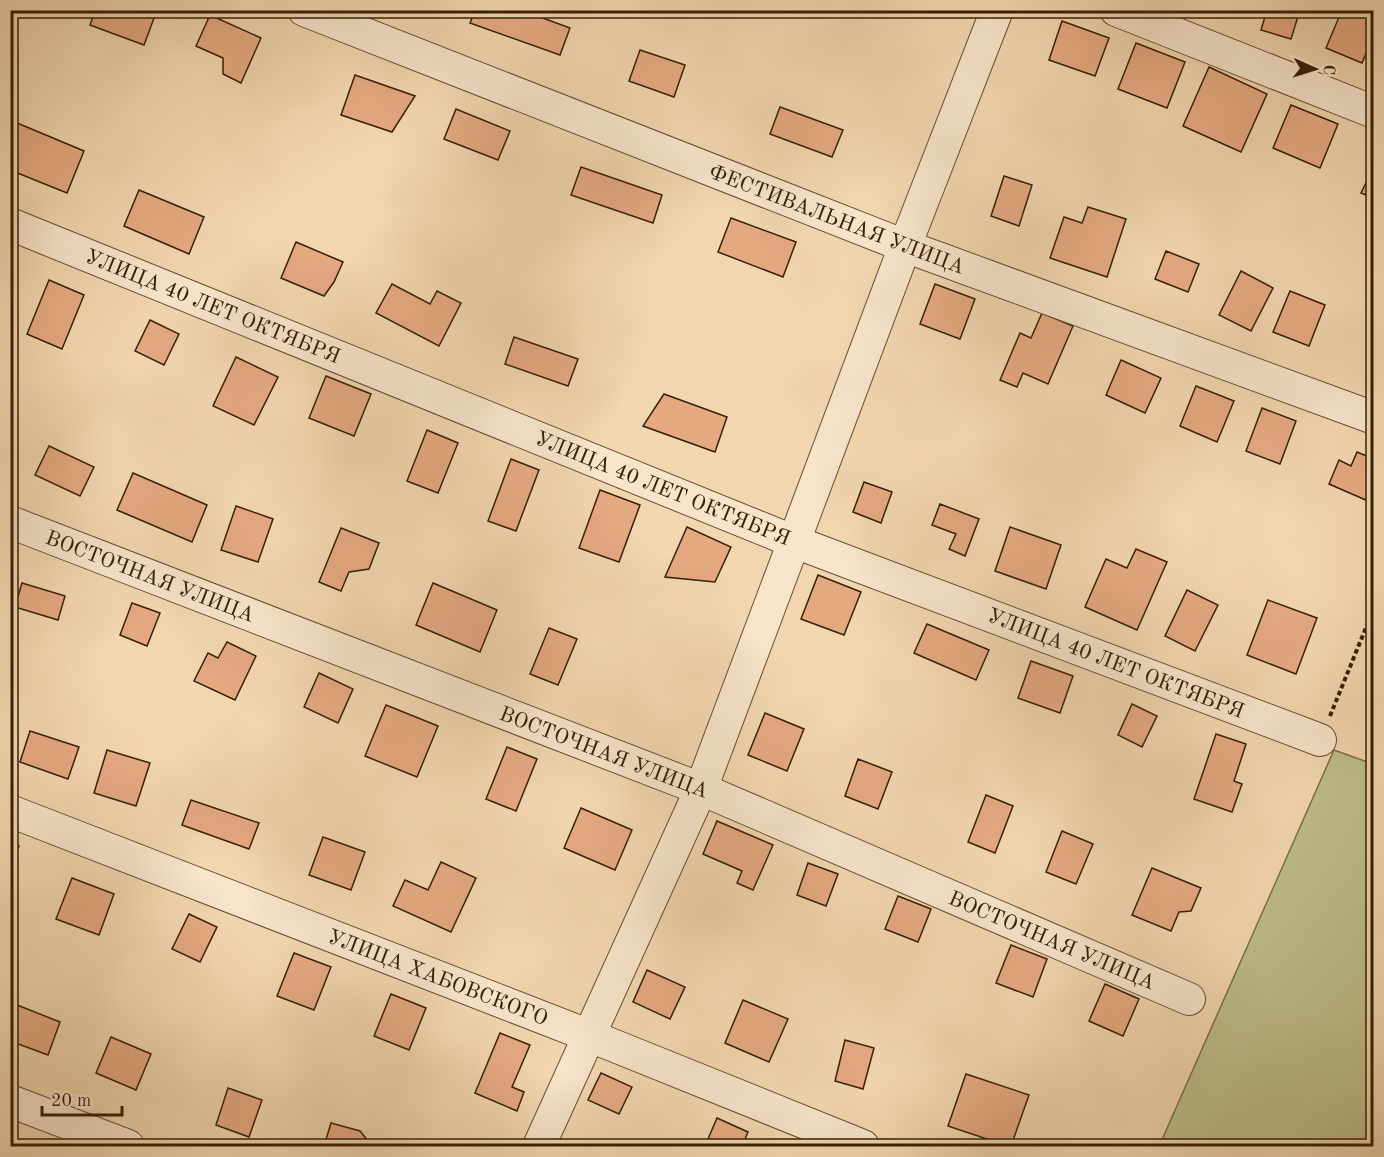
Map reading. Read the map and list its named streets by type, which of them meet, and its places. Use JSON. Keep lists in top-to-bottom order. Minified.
{"streets":{"street":["ФЕСТИВАЛЬНАЯ УЛИЦА","УЛИЦА 40 ЛЕТ ОКТЯБРЯ","ВОСТОЧНАЯ УЛИЦА","УЛИЦА ХАБОВСКОГО"]},"scale_bar":"20 m","north":"right"}
